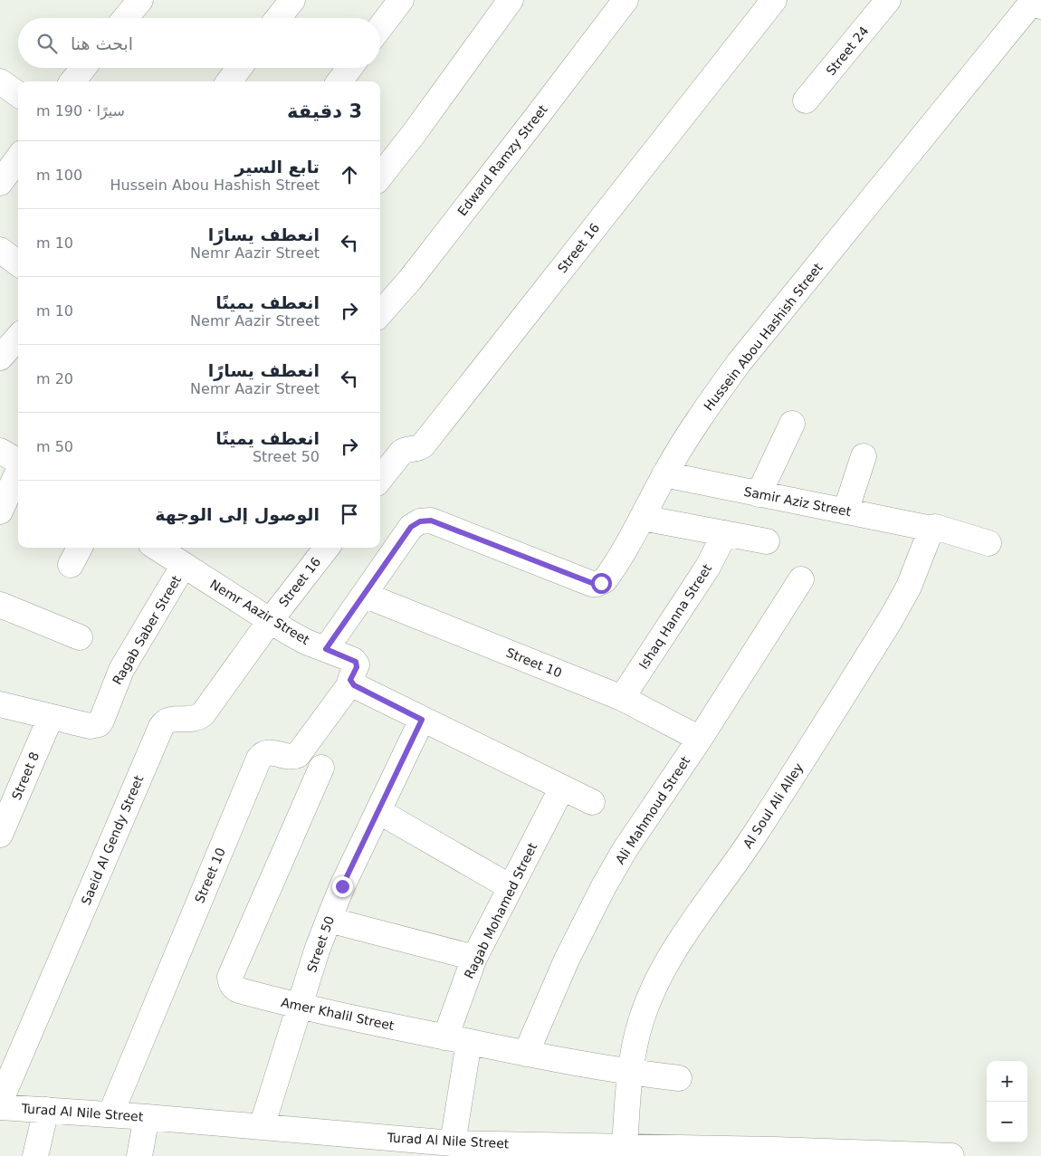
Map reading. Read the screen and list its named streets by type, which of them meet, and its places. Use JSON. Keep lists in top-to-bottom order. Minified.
{"streets":{"street":["Street 24","Edward Ramzy Street","Street 16","Hussein Abou Hashish Street","Samir Aziz Street","Nemr Aazir Street","Ishaq Hanna Street","Ragab Saber Street","Street 10","Street 8","Al Soul Ali Alley","Ali Mahmoud Street","Saeid Al Gendy Street","Ragab Mohamed Street","Street 50","Amer Khalil Street","Turad Al Nile Street"]},"crossings":[["Street 16","Nemr Aazir Street"],["Street 16","Saeid Al Gendy Street"],["Hussein Abou Hashish Street","Samir Aziz Street"],["Hussein Abou Hashish Street","Nemr Aazir Street"],["Hussein Abou Hashish Street","Street 10"],["Samir Aziz Street","Al Soul Ali Alley"],["Nemr Aazir Street","Ragab Saber Street"],["Nemr Aazir Street","Street 10"],["Nemr Aazir Street","Saeid Al Gendy Street"],["Ishaq Hanna Street","Street 10"],["Ragab Saber Street","Street 8"],["Street 10","Ali Mahmoud Street"],["Street 10","Turad Al Nile Street"],["Al Soul Ali Alley","Amer Khalil Street"],["Al Soul Ali Alley","Turad Al Nile Street"],["Ali Mahmoud Street","Amer Khalil Street"],["Ragab Mohamed Street","Amer Khalil Street"],["Ragab Mohamed Street","Turad Al Nile Street"],["Street 50","Amer Khalil Street"],["Street 50","Turad Al Nile Street"]],"page":{"search":"ابحث هنا","heading":["3 دقيقة","سيرًا · 190 m"],"list":[["تابع السير","Hussein Abou Hashish Street","100 m"],["انعطف يسارًا","Nemr Aazir Street","10 m"],["انعطف يمينًا","Nemr Aazir Street","10 m"],["انعطف يسارًا","Nemr Aazir Street","20 m"],["انعطف يمينًا","Street 50","50 m"],"الوصول إلى الوجهة"],"map_buttons":["+","−"]}}
